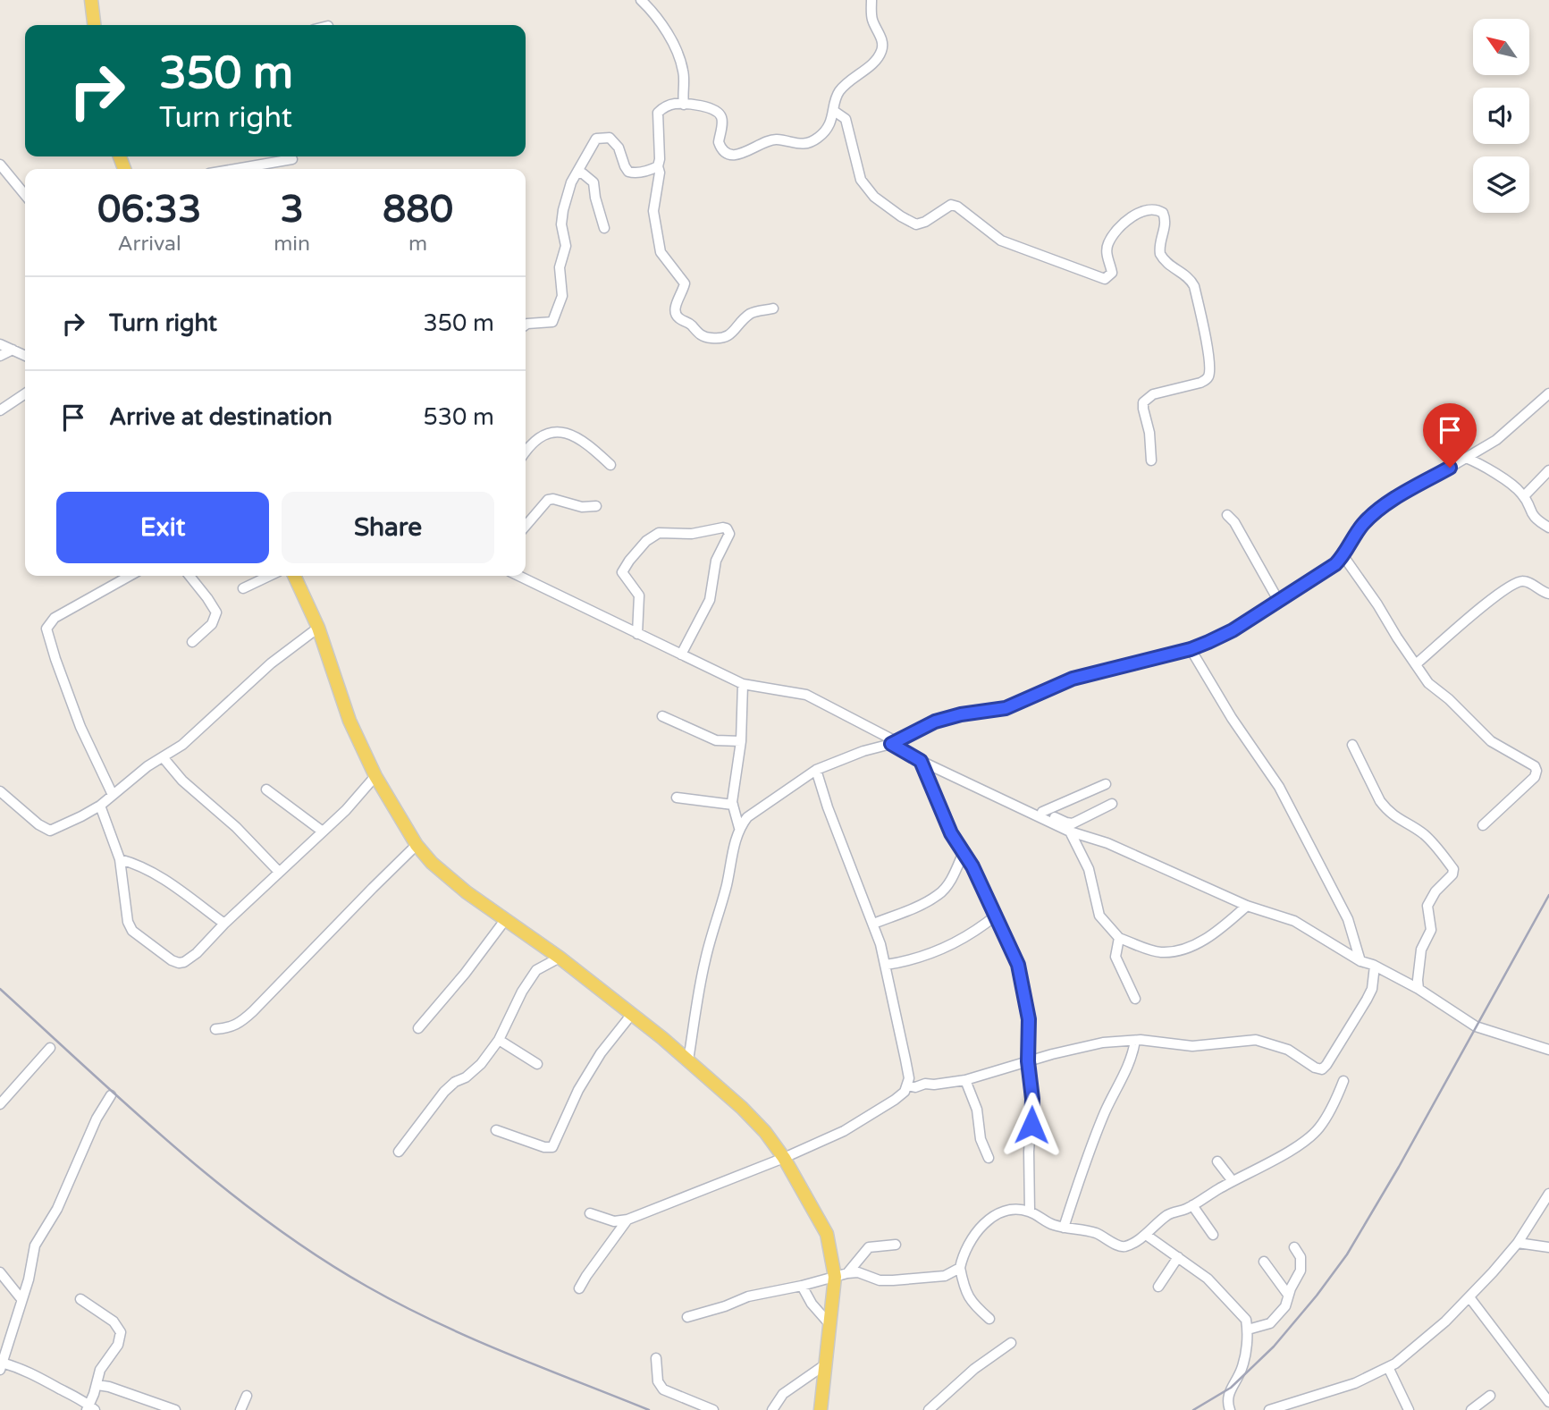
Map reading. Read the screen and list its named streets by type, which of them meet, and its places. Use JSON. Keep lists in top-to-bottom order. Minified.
{"north":"top left","page":{"turn":["350 m","Turn right"],"eta":["06:33","Arrival","3","min","880","m"],"list":[{"name":"Turn right","value":"350 m"},{"name":"Arrive at destination","value":"530 m"}],"buttons":["Exit","Share"]}}
